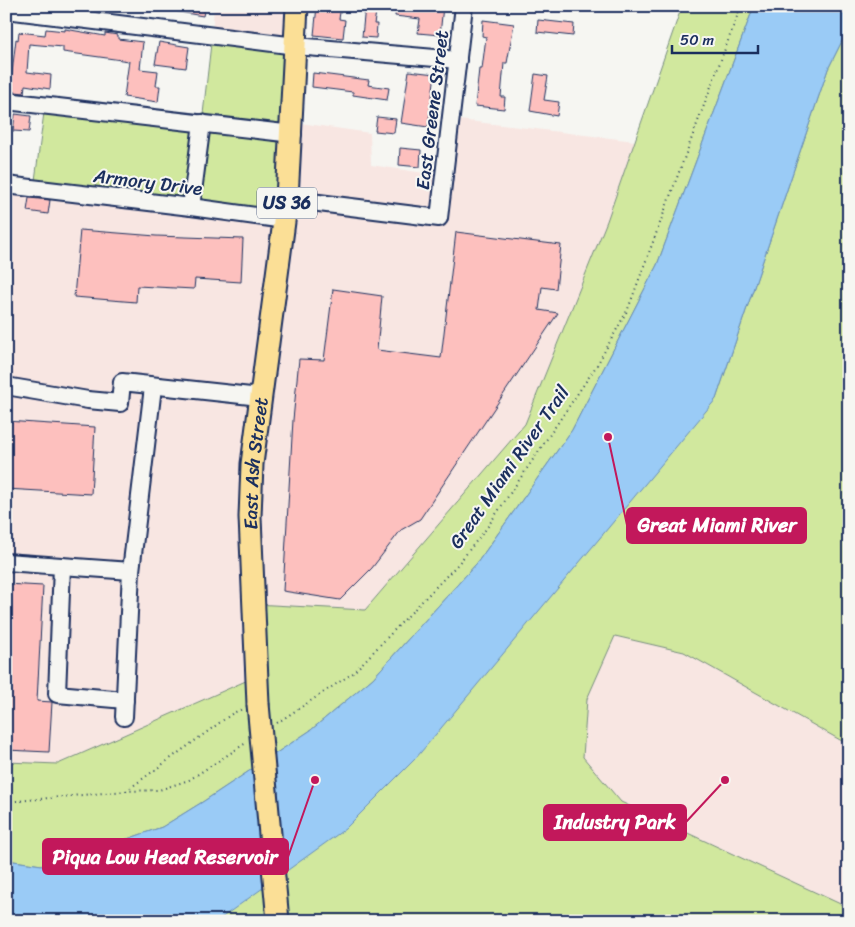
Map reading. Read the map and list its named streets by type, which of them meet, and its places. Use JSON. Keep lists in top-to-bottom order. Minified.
{"streets":{"main road":["US 36","East Ash Street"],"street":["East Greene Street","Armory Drive"],"path":["Great Miami River Trail"]},"crossings":[["East Greene Street","East Ash Street"],["Armory Drive","East Ash Street"]],"places":["Great Miami River","Piqua Low Head Reservoir","Industry Park"],"scale_bar":"50 m"}
